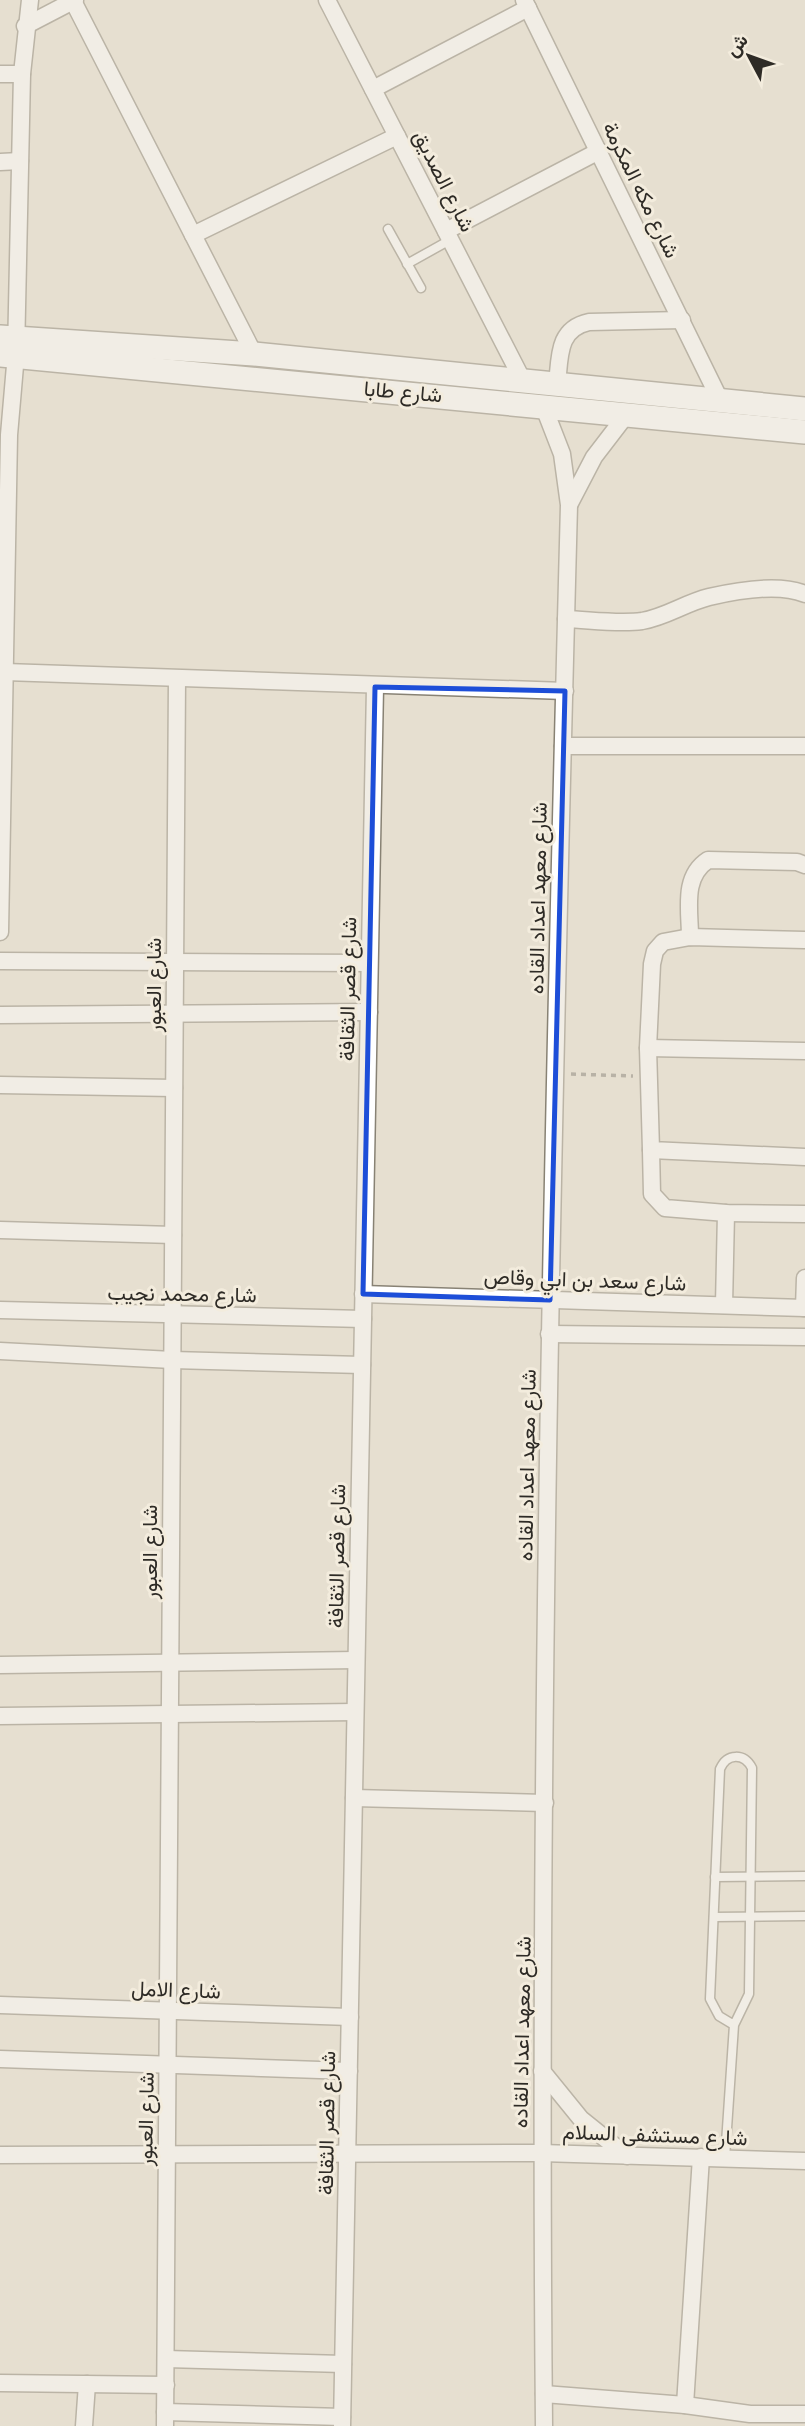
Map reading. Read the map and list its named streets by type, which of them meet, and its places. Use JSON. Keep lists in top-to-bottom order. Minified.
{"streets":{"street":["شارع الصديق","شارع مكه المكرمة","شارع طابا","شارع معهد اعداد القاده","شارع العبور","شارع قصر الثقافة","شارع سعد بن ابي وقاص","شارع محمد نجيب","شارع الامل","شارع مستشفى السلام"]},"crossings":[["شارع الصديق","شارع طابا"],["شارع مكه المكرمة","شارع طابا"],["شارع طابا","شارع معهد اعداد القاده"],["شارع معهد اعداد القاده","شارع سعد بن ابي وقاص"],["شارع معهد اعداد القاده","شارع مستشفى السلام"],["شارع العبور","شارع محمد نجيب"],["شارع العبور","شارع الامل"],["شارع العبور","شارع مستشفى السلام"],["شارع قصر الثقافة","شارع سعد بن ابي وقاص"],["شارع قصر الثقافة","شارع محمد نجيب"],["شارع قصر الثقافة","شارع الامل"],["شارع قصر الثقافة","شارع مستشفى السلام"]],"north":"top left"}
